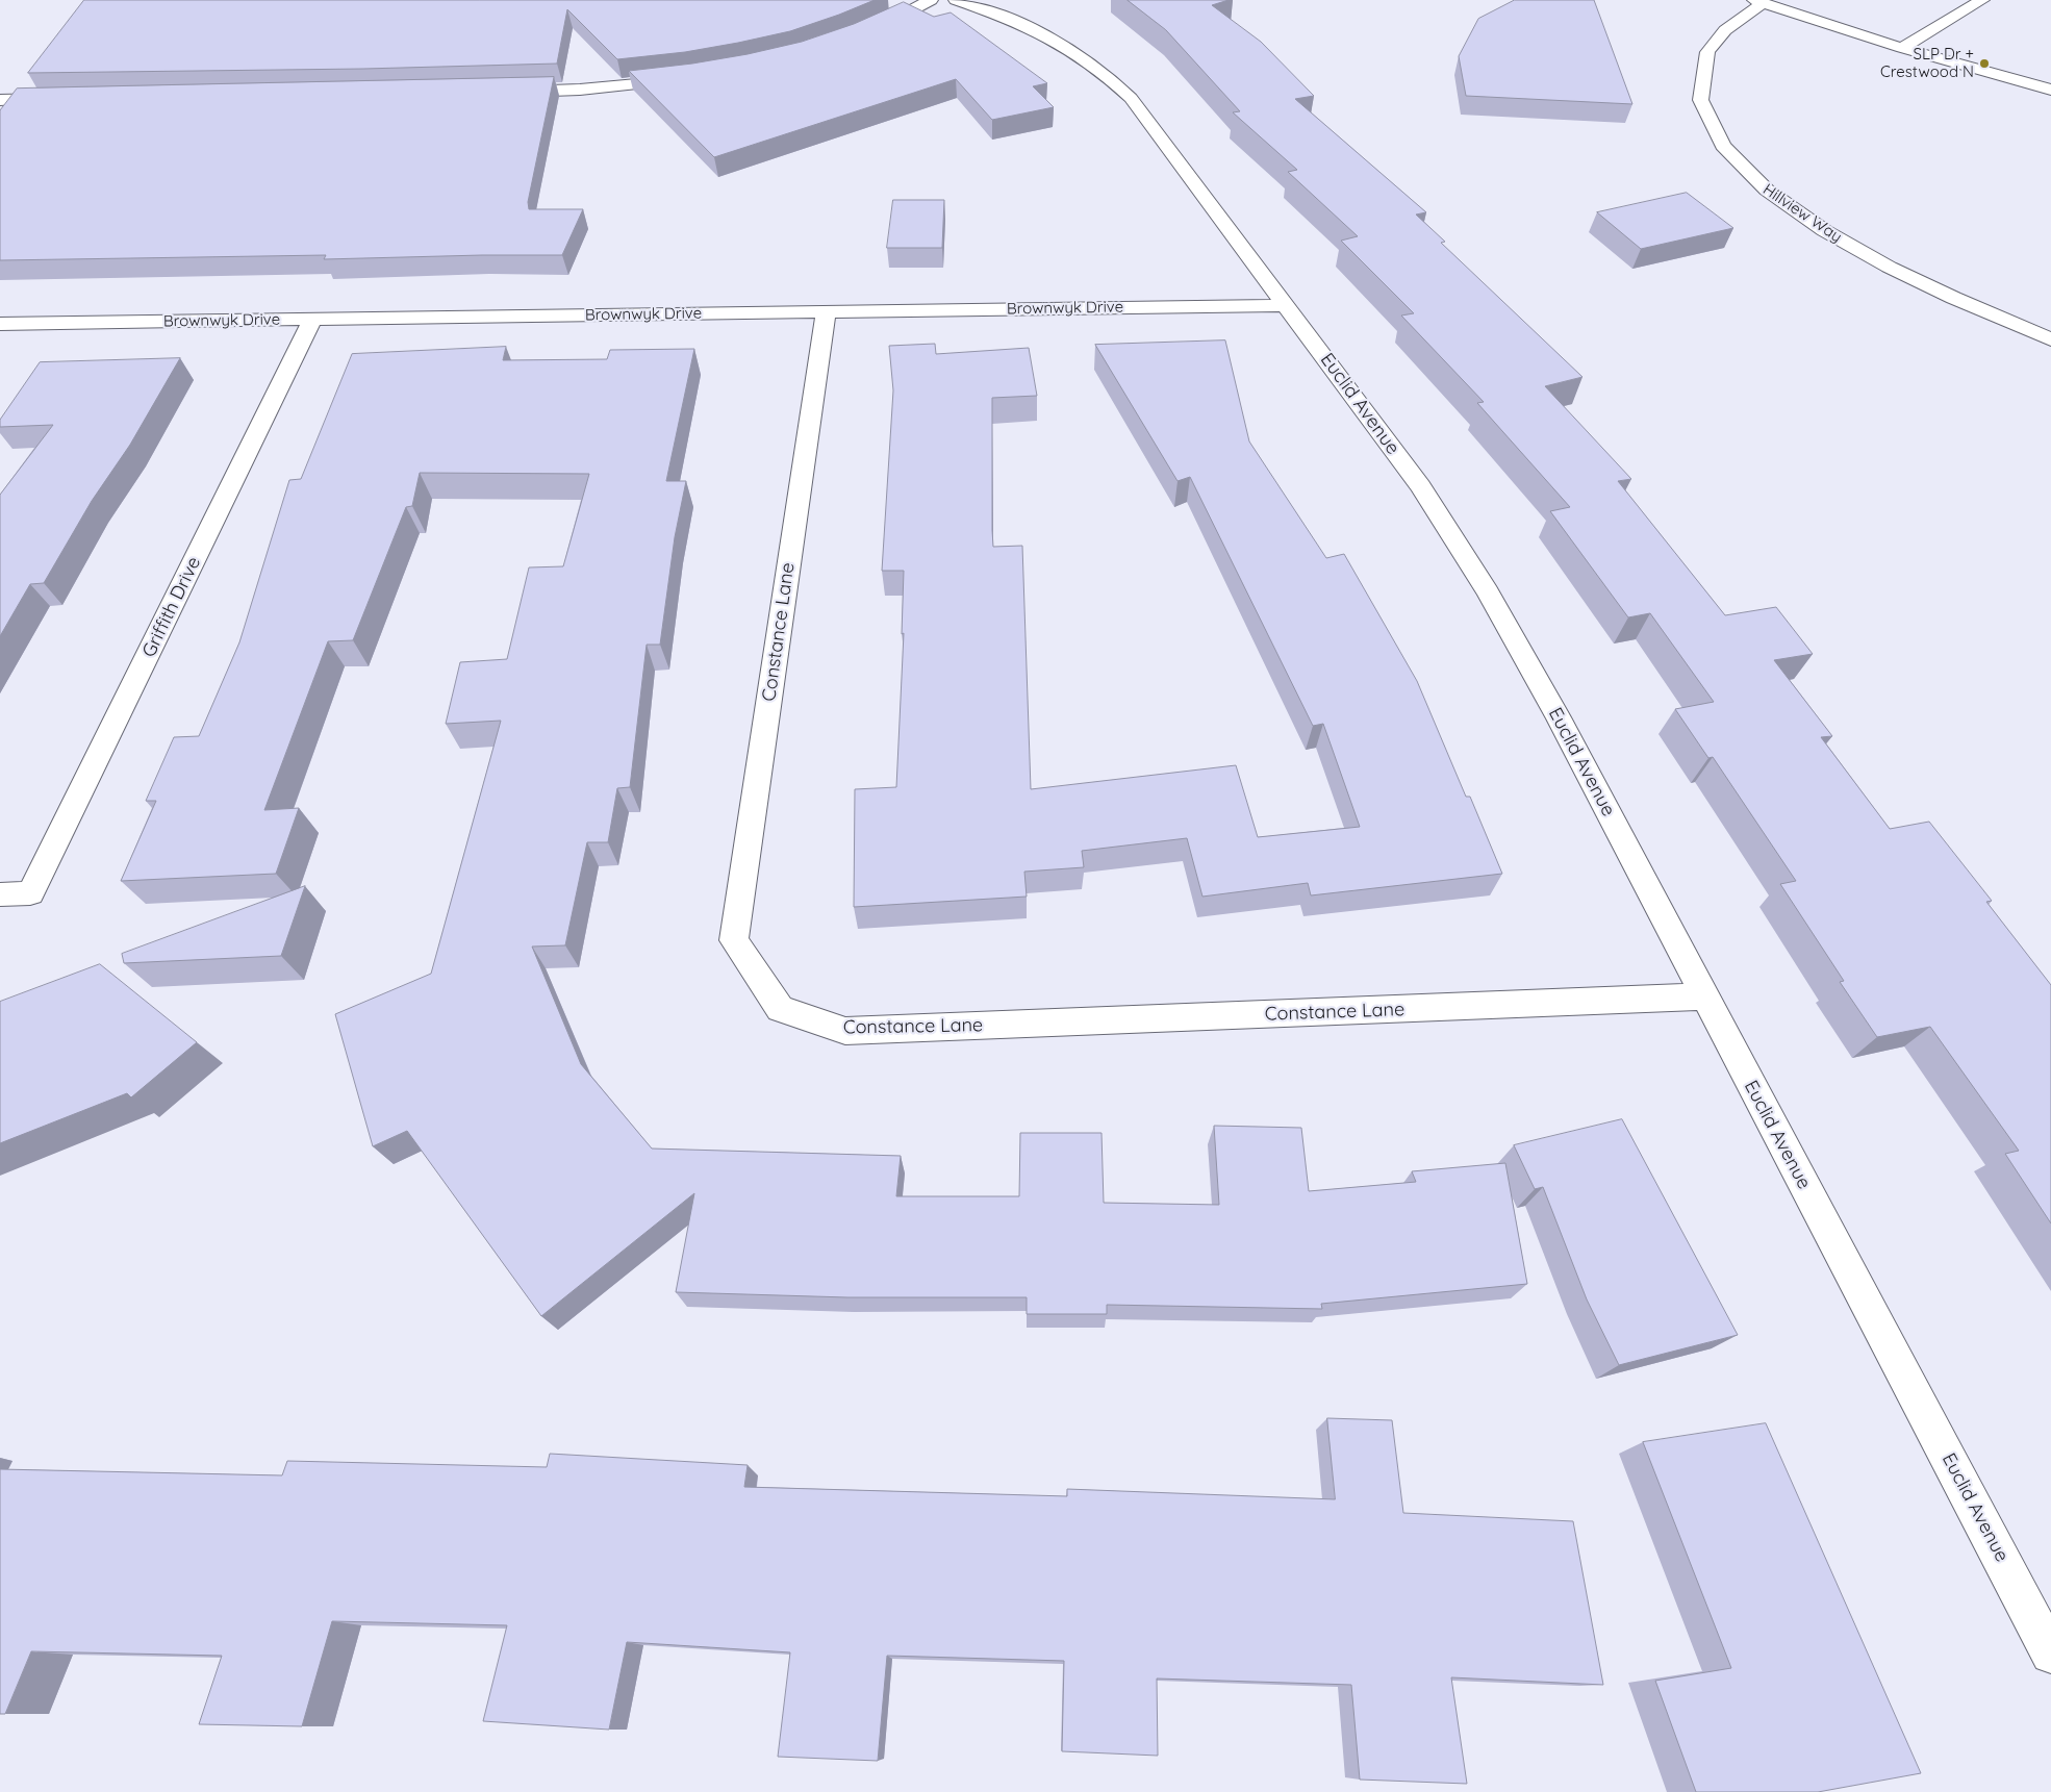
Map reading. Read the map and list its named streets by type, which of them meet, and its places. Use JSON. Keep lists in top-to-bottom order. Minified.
{"streets":{"street":["Hillview Way","Brownwyk Drive","Euclid Avenue","Griffith Drive","Constance Lane"]},"crossings":[["Brownwyk Drive","Euclid Avenue"],["Brownwyk Drive","Griffith Drive"],["Brownwyk Drive","Constance Lane"],["Euclid Avenue","Constance Lane"]],"places":["SLP Dr + Crestwood N"]}
